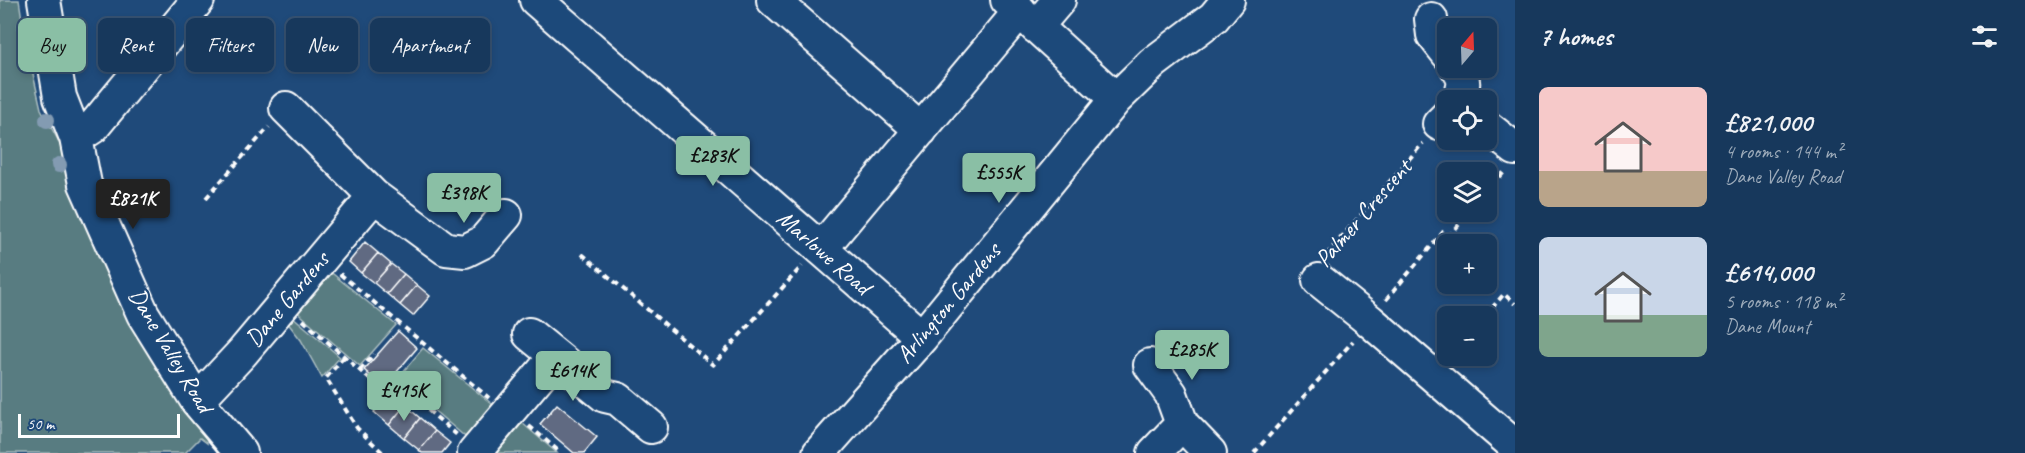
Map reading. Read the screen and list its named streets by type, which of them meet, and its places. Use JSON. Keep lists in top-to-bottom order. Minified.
{"streets":{"street":["Palmer Crescent","Marlowe Road","Dane Gardens","Arlington Gardens","Dane Valley Road"]},"crossings":[["Marlowe Road","Arlington Gardens"],["Dane Gardens","Dane Valley Road"]],"scale_bar":"50 m","north":"top","page":{"heading":"7 homes","map_buttons":["+","−"],"chip":["Buy","Rent","Filters","New","Apartment"],"list":[{"name":"£821,000","note":"4 rooms · 144 m² · Dane Valley Road"},{"name":"£614,000","note":"5 rooms · 118 m² · Dane Mount"}],"price":["£283K","£555K","£398K","£821K","£285K","£614K","£415K"],"scale":"50 m"}}
